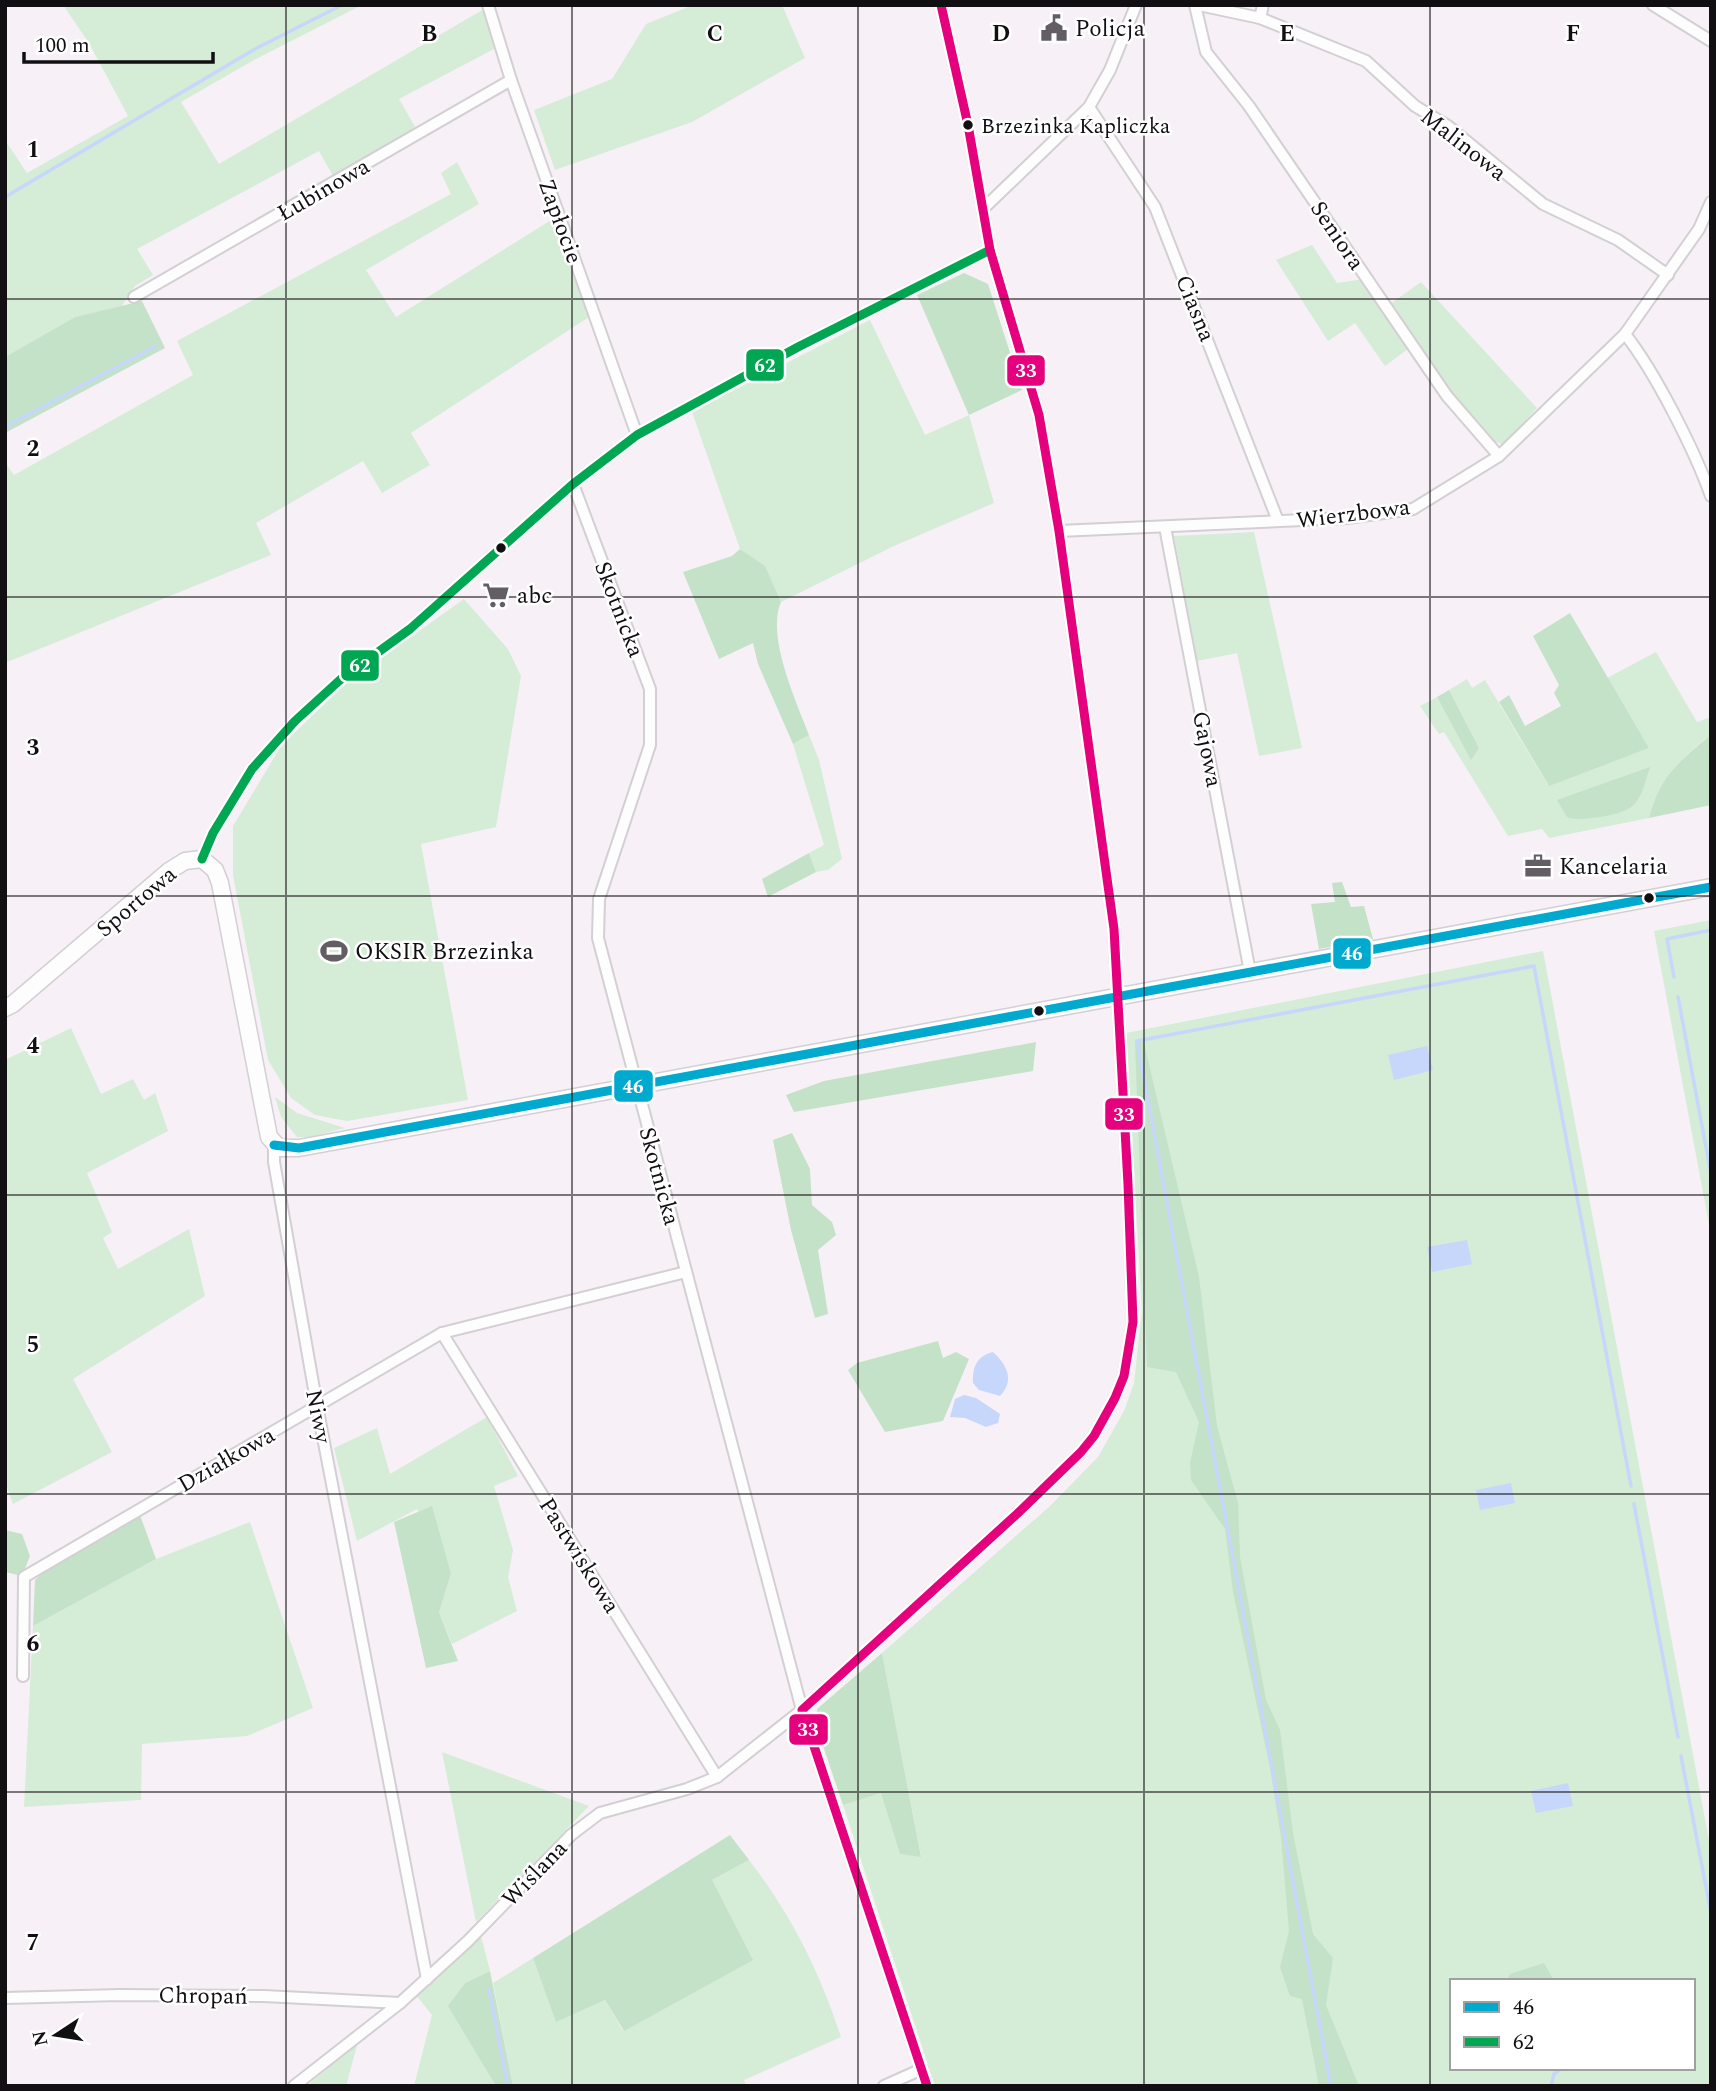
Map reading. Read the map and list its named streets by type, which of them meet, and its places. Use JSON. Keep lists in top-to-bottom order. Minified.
{"streets":{"street":["Malinowa","Łubinowa","Zapłocie","Seniora","Ciasna","Wierzbowa","Skotnicka","Gajowa","Sportowa","Niwy","Działkowa","Pastwiskowa","Wiślana","Chropań"]},"crossings":[["Malinowa","Seniora"],["Malinowa","Wierzbowa"],["Łubinowa","Zapłocie"],["Zapłocie","Sportowa"],["Seniora","Wierzbowa"],["Ciasna","Wierzbowa"],["Wierzbowa","Gajowa"],["Wierzbowa","Wiślana"],["Skotnicka","Sportowa"],["Skotnicka","Działkowa"],["Skotnicka","Wiślana"],["Sportowa","Niwy"],["Sportowa","Wiślana"],["Niwy","Działkowa"],["Niwy","Wiślana"],["Działkowa","Pastwiskowa"],["Pastwiskowa","Wiślana"],["Wiślana","Chropań"]],"places":{"public building":["Policja"],"other":["Brzezinka Kapliczka"],"supermarket":["abc"],"office":["Kancelaria"],"sports":["OKSIR Brzezinka"]},"lines":["transit line 33","transit line 62","transit line 46"],"legend":["46","62"],"scale_bar":"100 m","north":"left","grid":{"columns":["B","C","D","E","F"],"rows":["1","2","3","4","5","6","7"]}}
